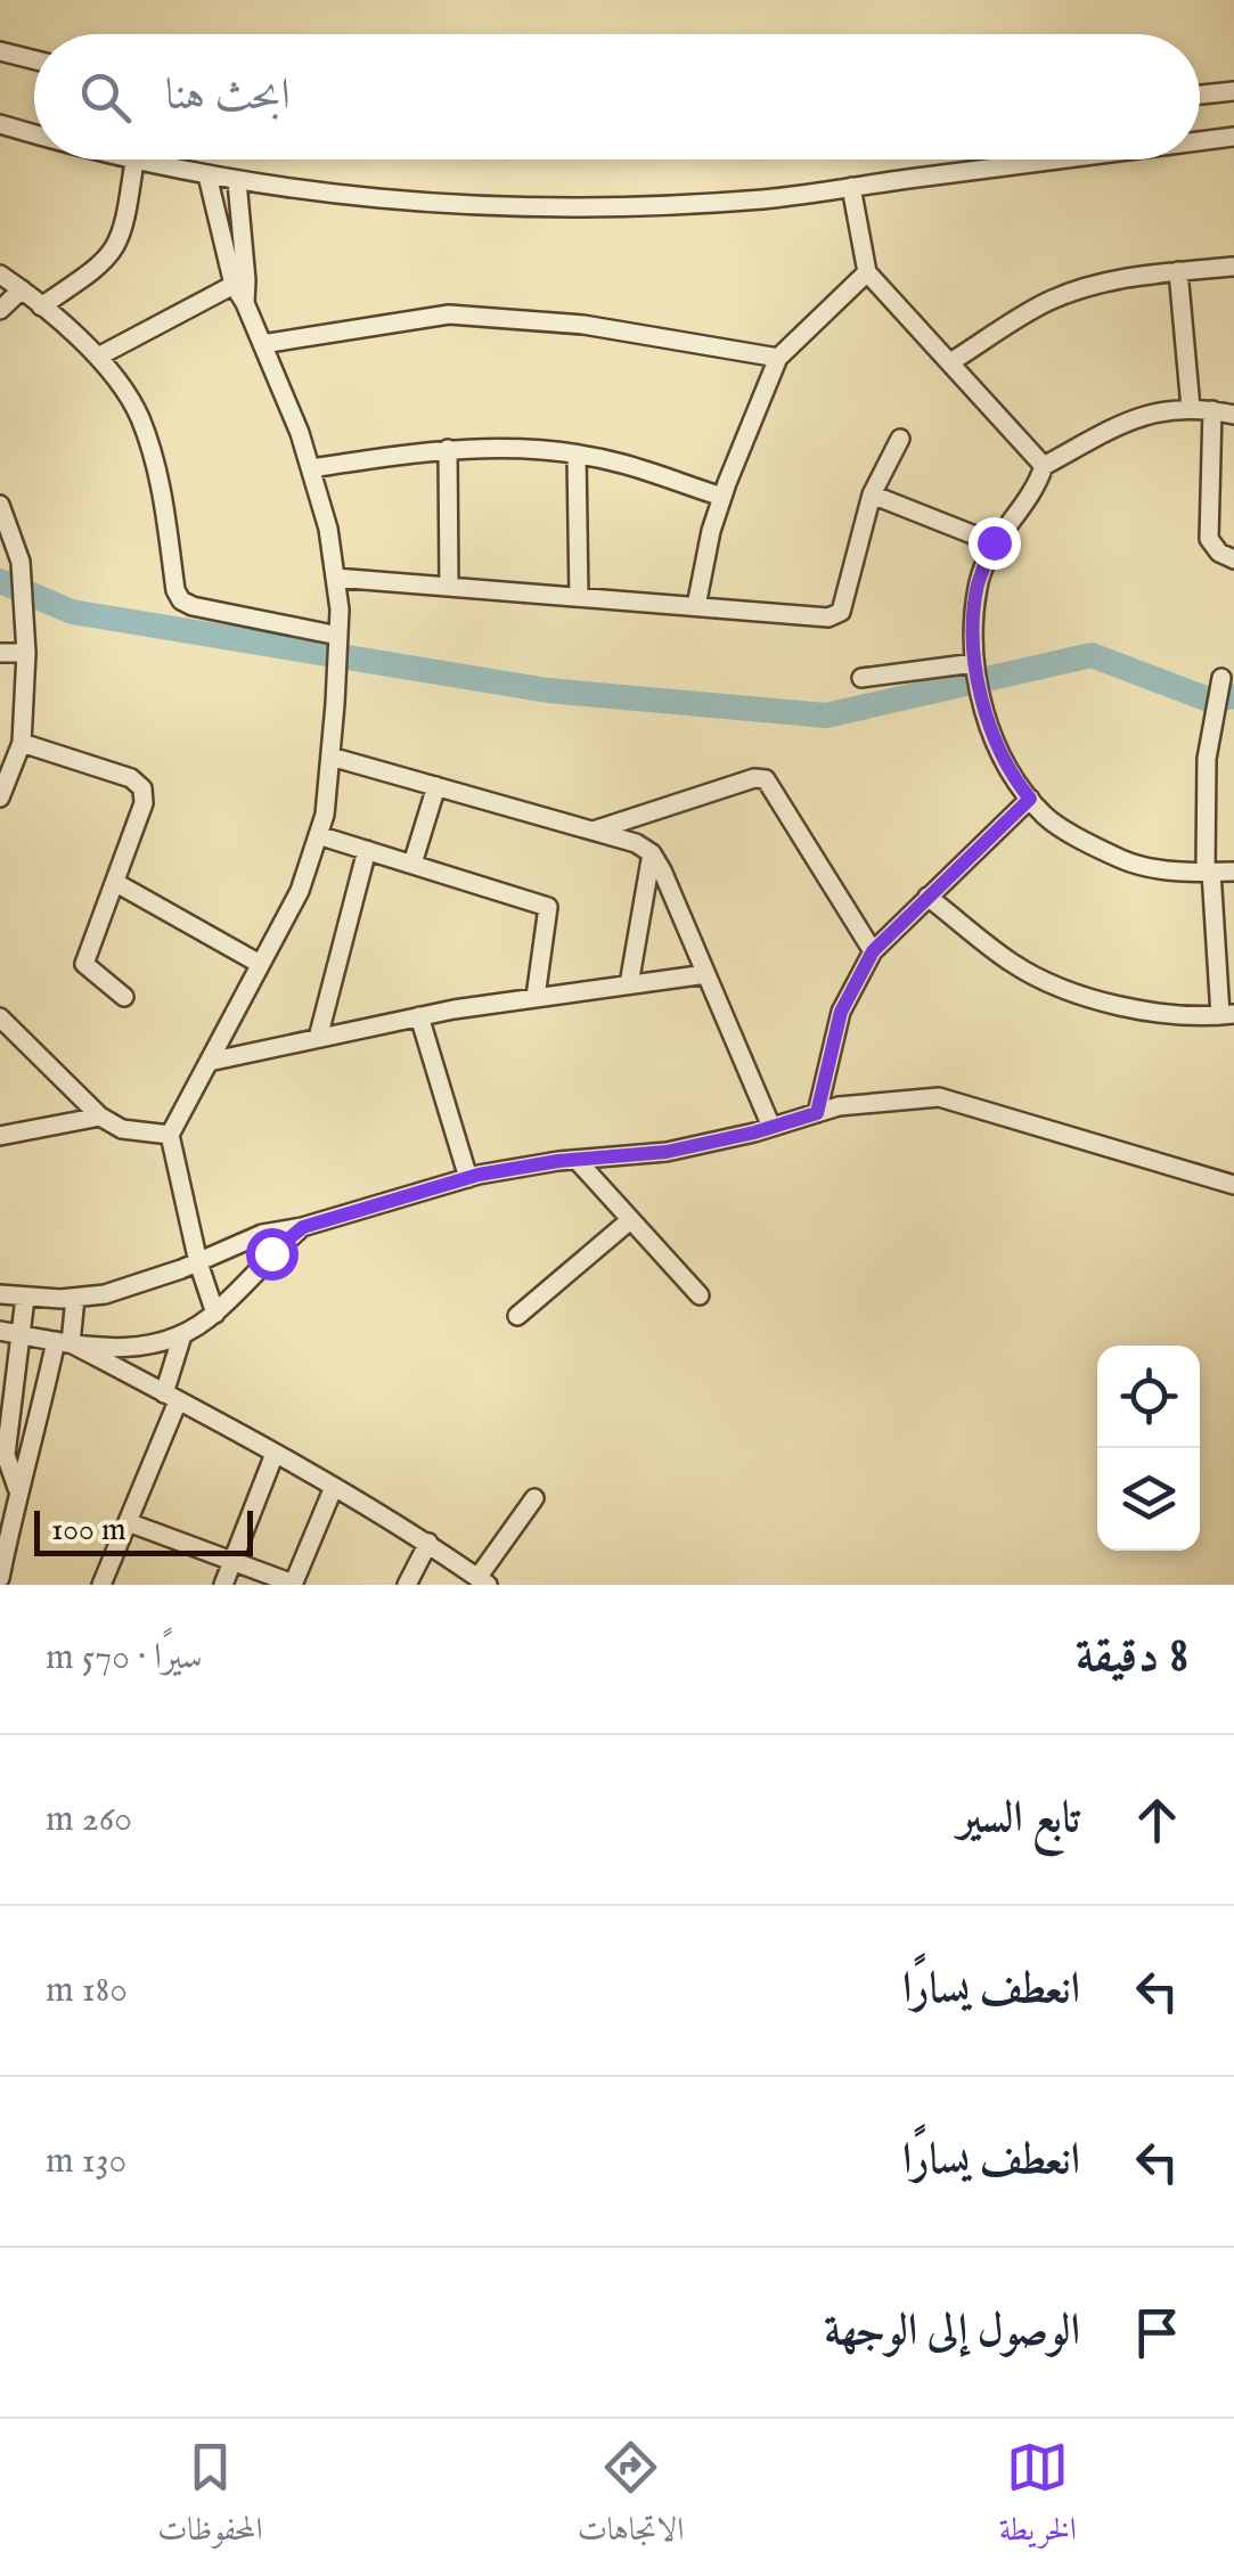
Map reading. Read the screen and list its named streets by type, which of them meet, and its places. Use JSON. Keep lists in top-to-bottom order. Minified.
{"scale_bar":"100 m","page":{"search":"ابحث هنا","scale":"100 m","heading":["8 دقيقة","سيرًا · 570 m"],"list":[["تابع السير","260 m"],["انعطف يسارًا","180 m"],["انعطف يسارًا","130 m"],"الوصول إلى الوجهة"],"nav":["الخريطة","الاتجاهات","المحفوظات"]}}
